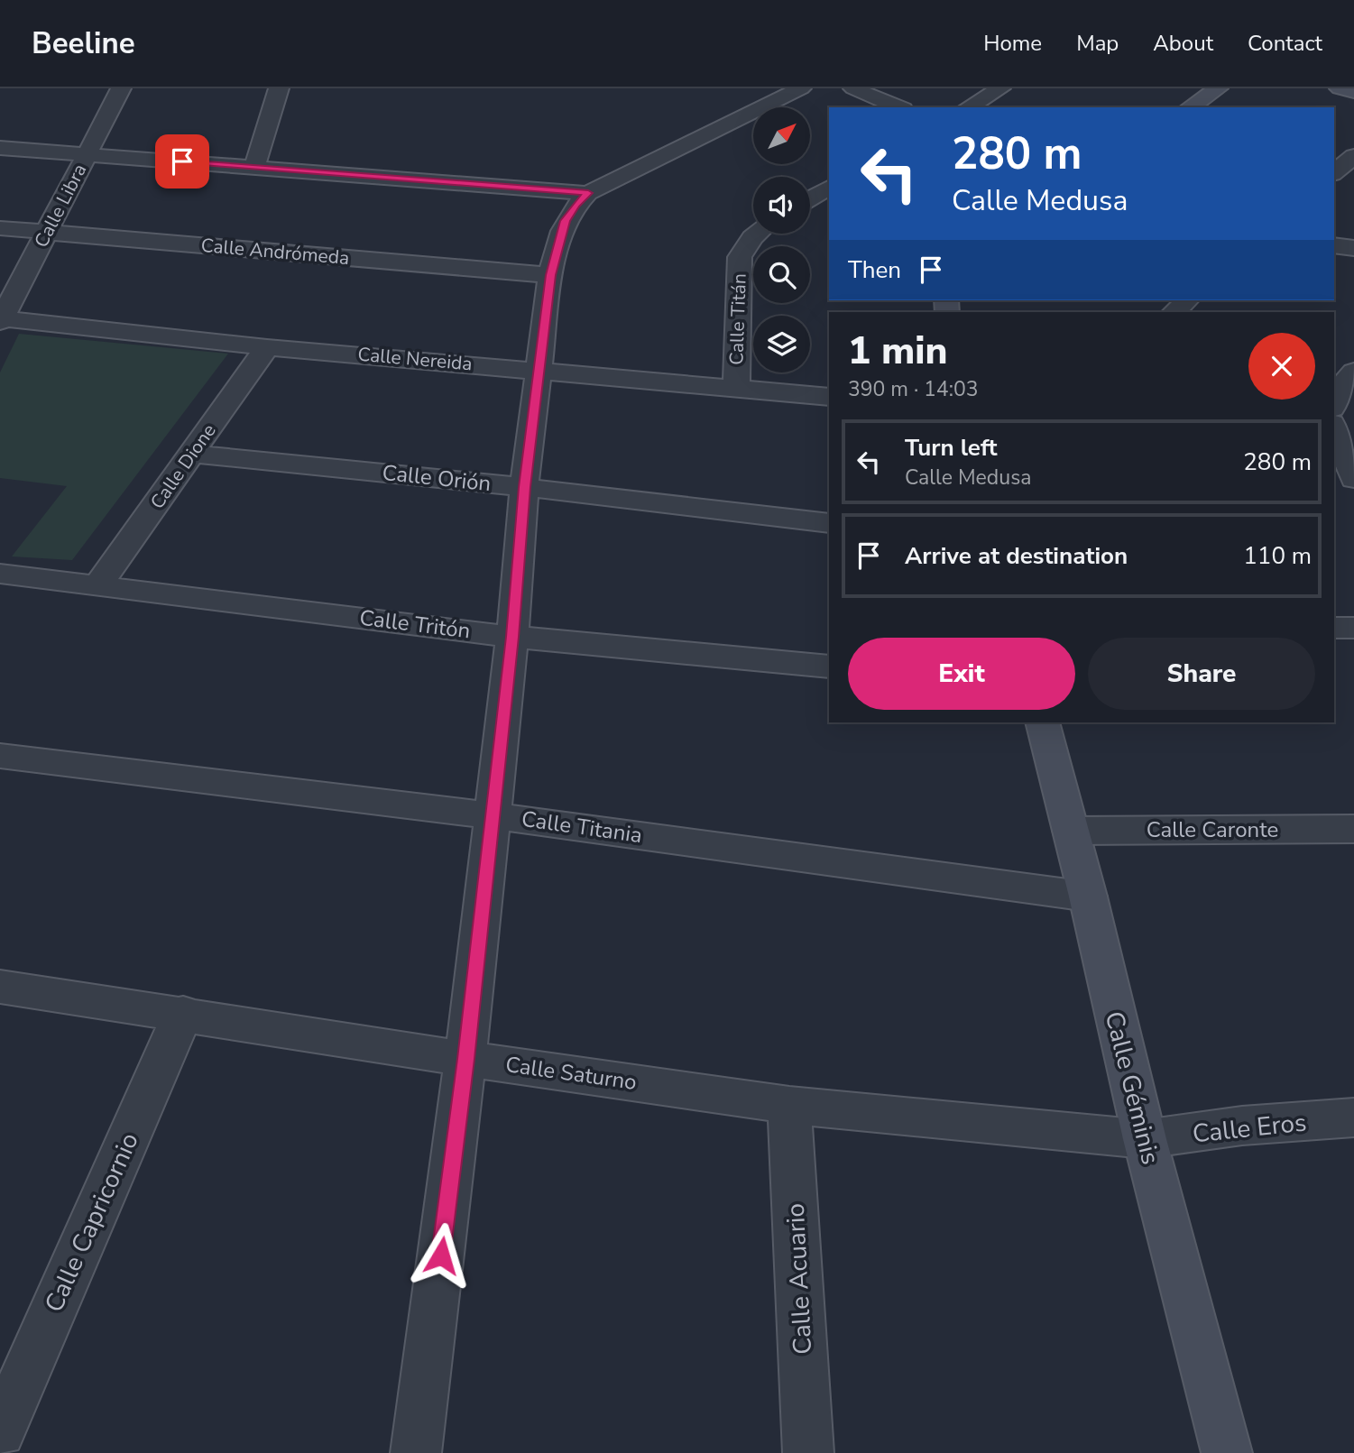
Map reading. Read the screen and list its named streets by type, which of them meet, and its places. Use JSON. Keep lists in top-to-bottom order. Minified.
{"streets":{"street":["Calle Libra","Calle Andrómeda","Calle Titán","Calle Nereida","Calle Dione","Calle Orión","Calle Tritón","Calle Titania","Calle Caronte","Calle Saturno","Calle Géminis","Calle Eros","Calle Capricornio","Calle Acuario"]},"crossings":[["Calle Libra","Calle Andrómeda"],["Calle Libra","Calle Nereida"],["Calle Titán","Calle Nereida"],["Calle Nereida","Calle Dione"],["Calle Dione","Calle Orión"],["Calle Dione","Calle Tritón"],["Calle Titania","Calle Géminis"],["Calle Caronte","Calle Géminis"],["Calle Saturno","Calle Géminis"],["Calle Saturno","Calle Eros"],["Calle Saturno","Calle Capricornio"],["Calle Saturno","Calle Acuario"],["Calle Géminis","Calle Eros"]],"north":"top right","page":{"header":"Beeline","nav":["Home","Map","About","Contact"],"turn":["280 m","Calle Medusa"],"then":"Then","heading":["1 min","390 m · 14:03"],"list":[{"name":"Turn left","note":"Calle Medusa","value":"280 m"},{"name":"Arrive at destination","value":"110 m"}],"buttons":["Exit","Share"]}}
